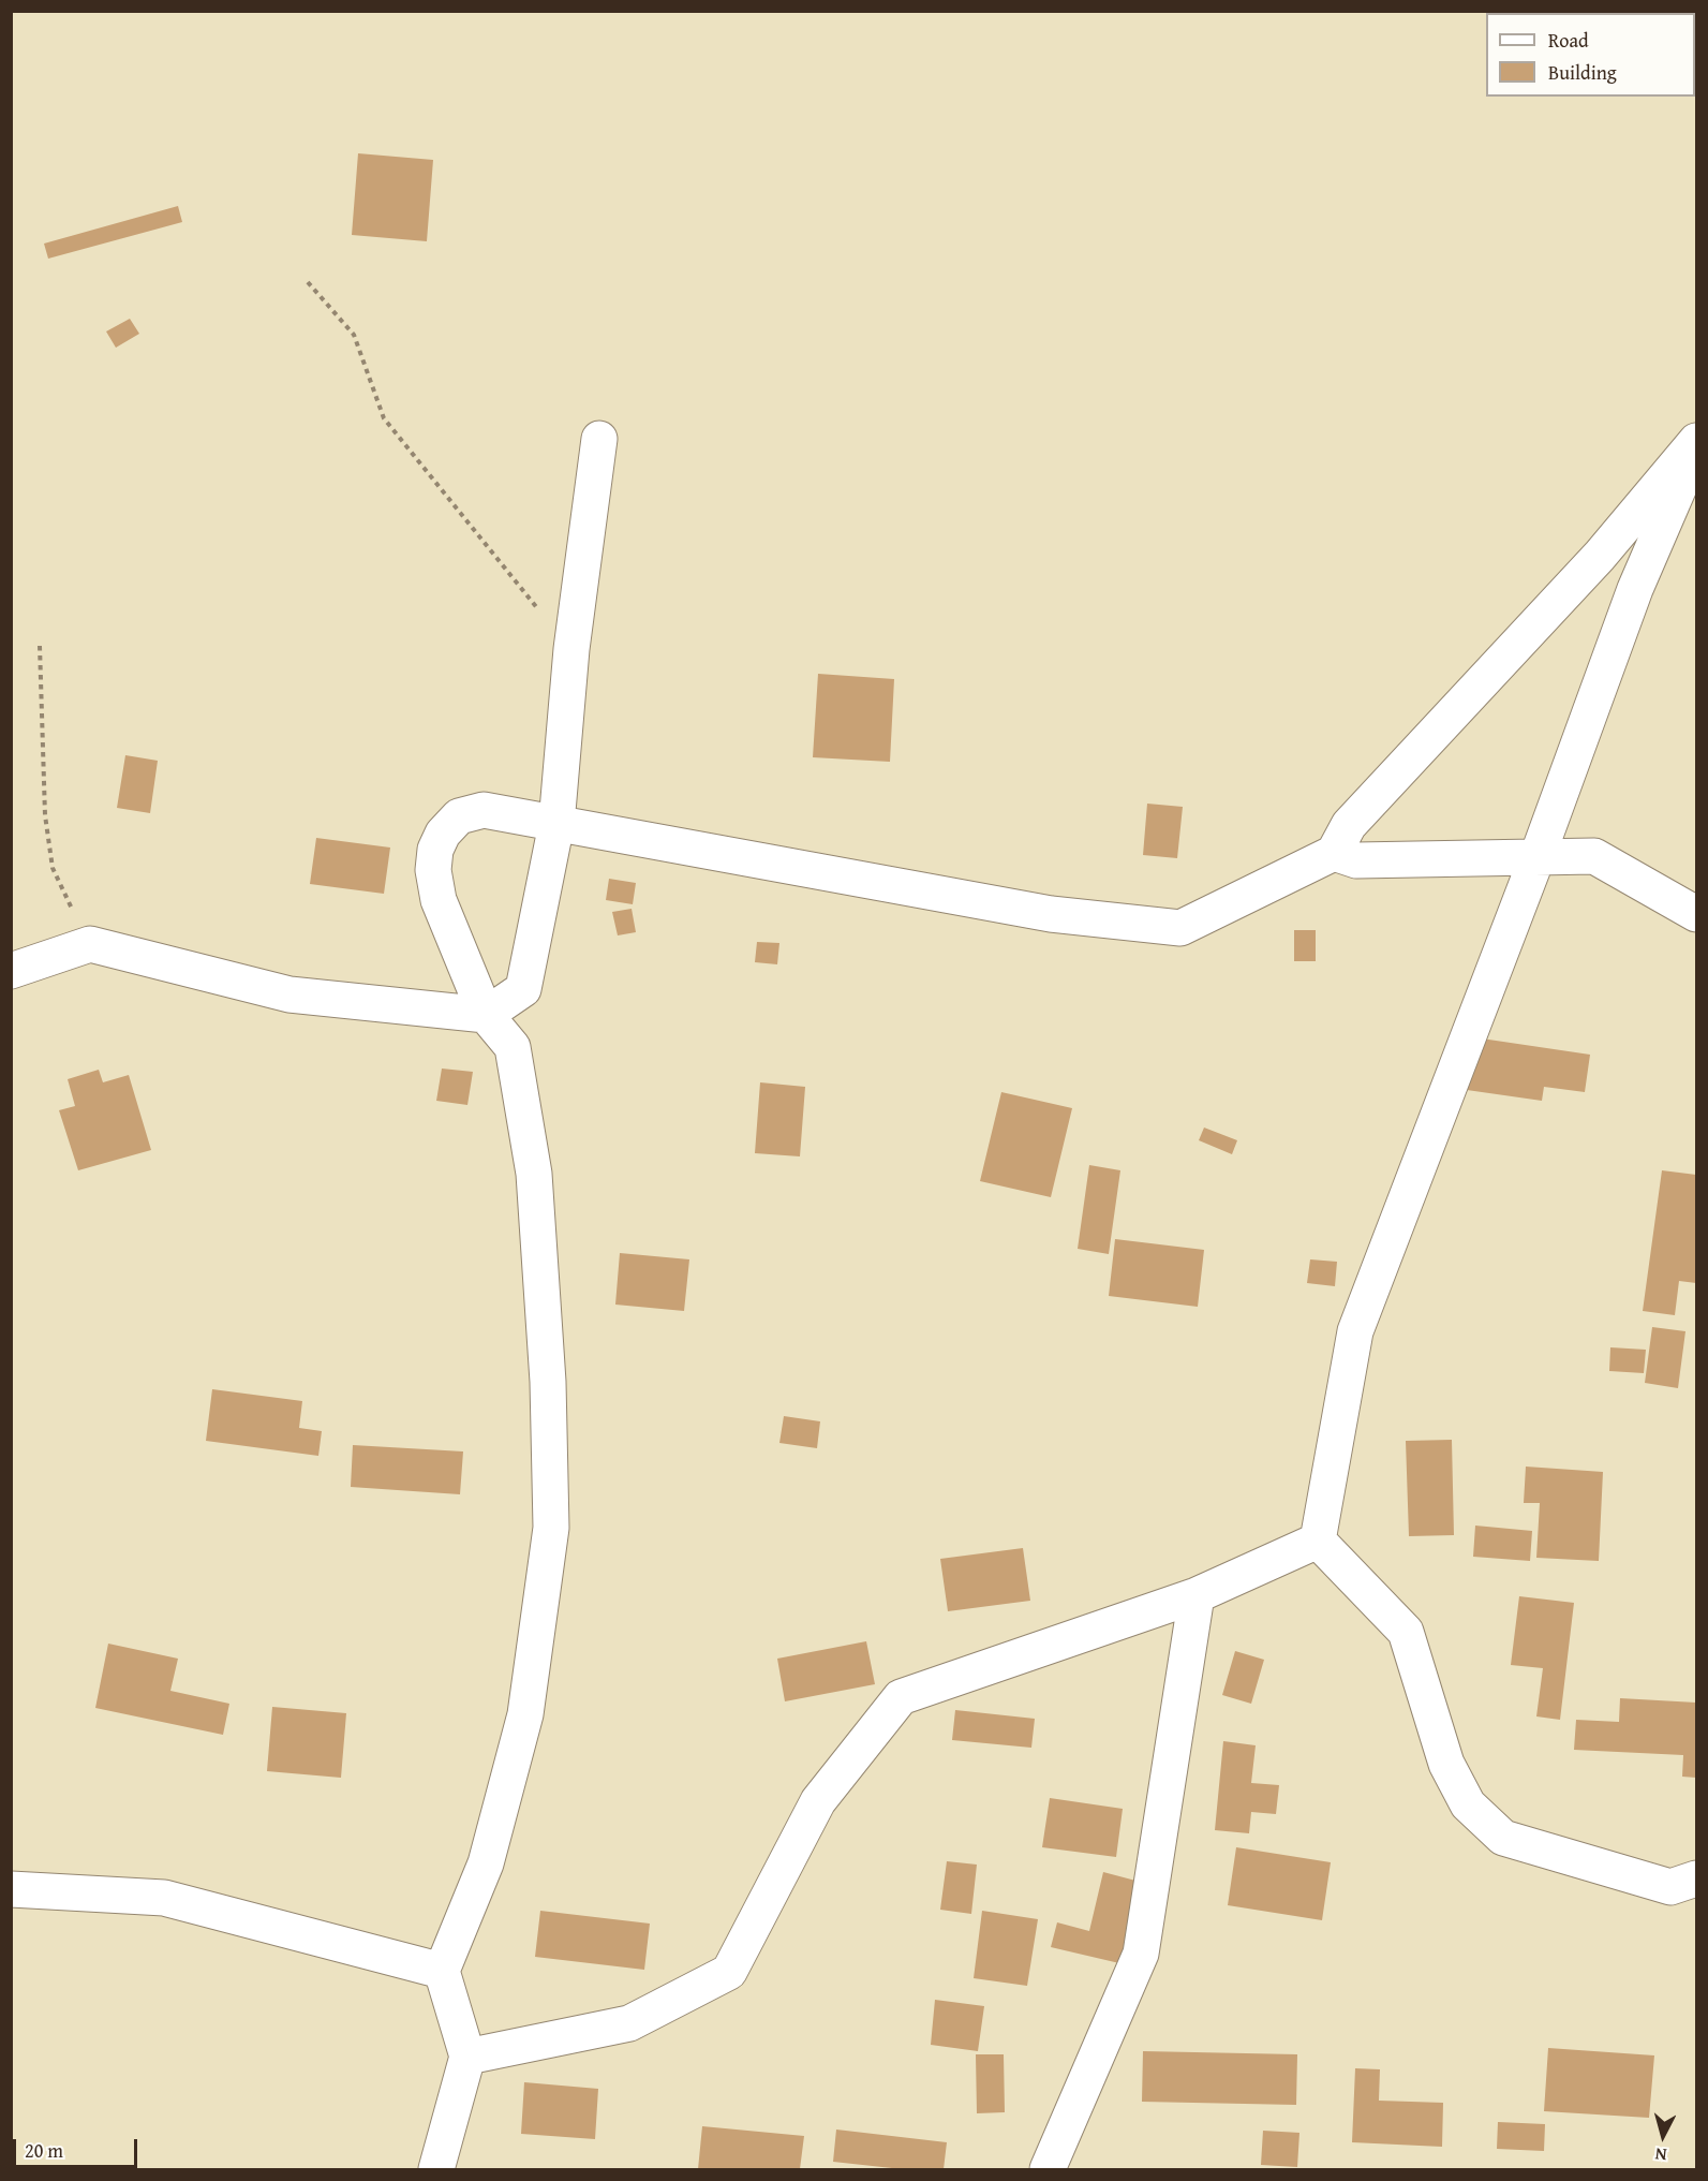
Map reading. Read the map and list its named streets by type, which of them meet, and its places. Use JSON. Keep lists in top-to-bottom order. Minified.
{"legend":["Road","Building"],"scale_bar":"20 m","north":"bottom"}
